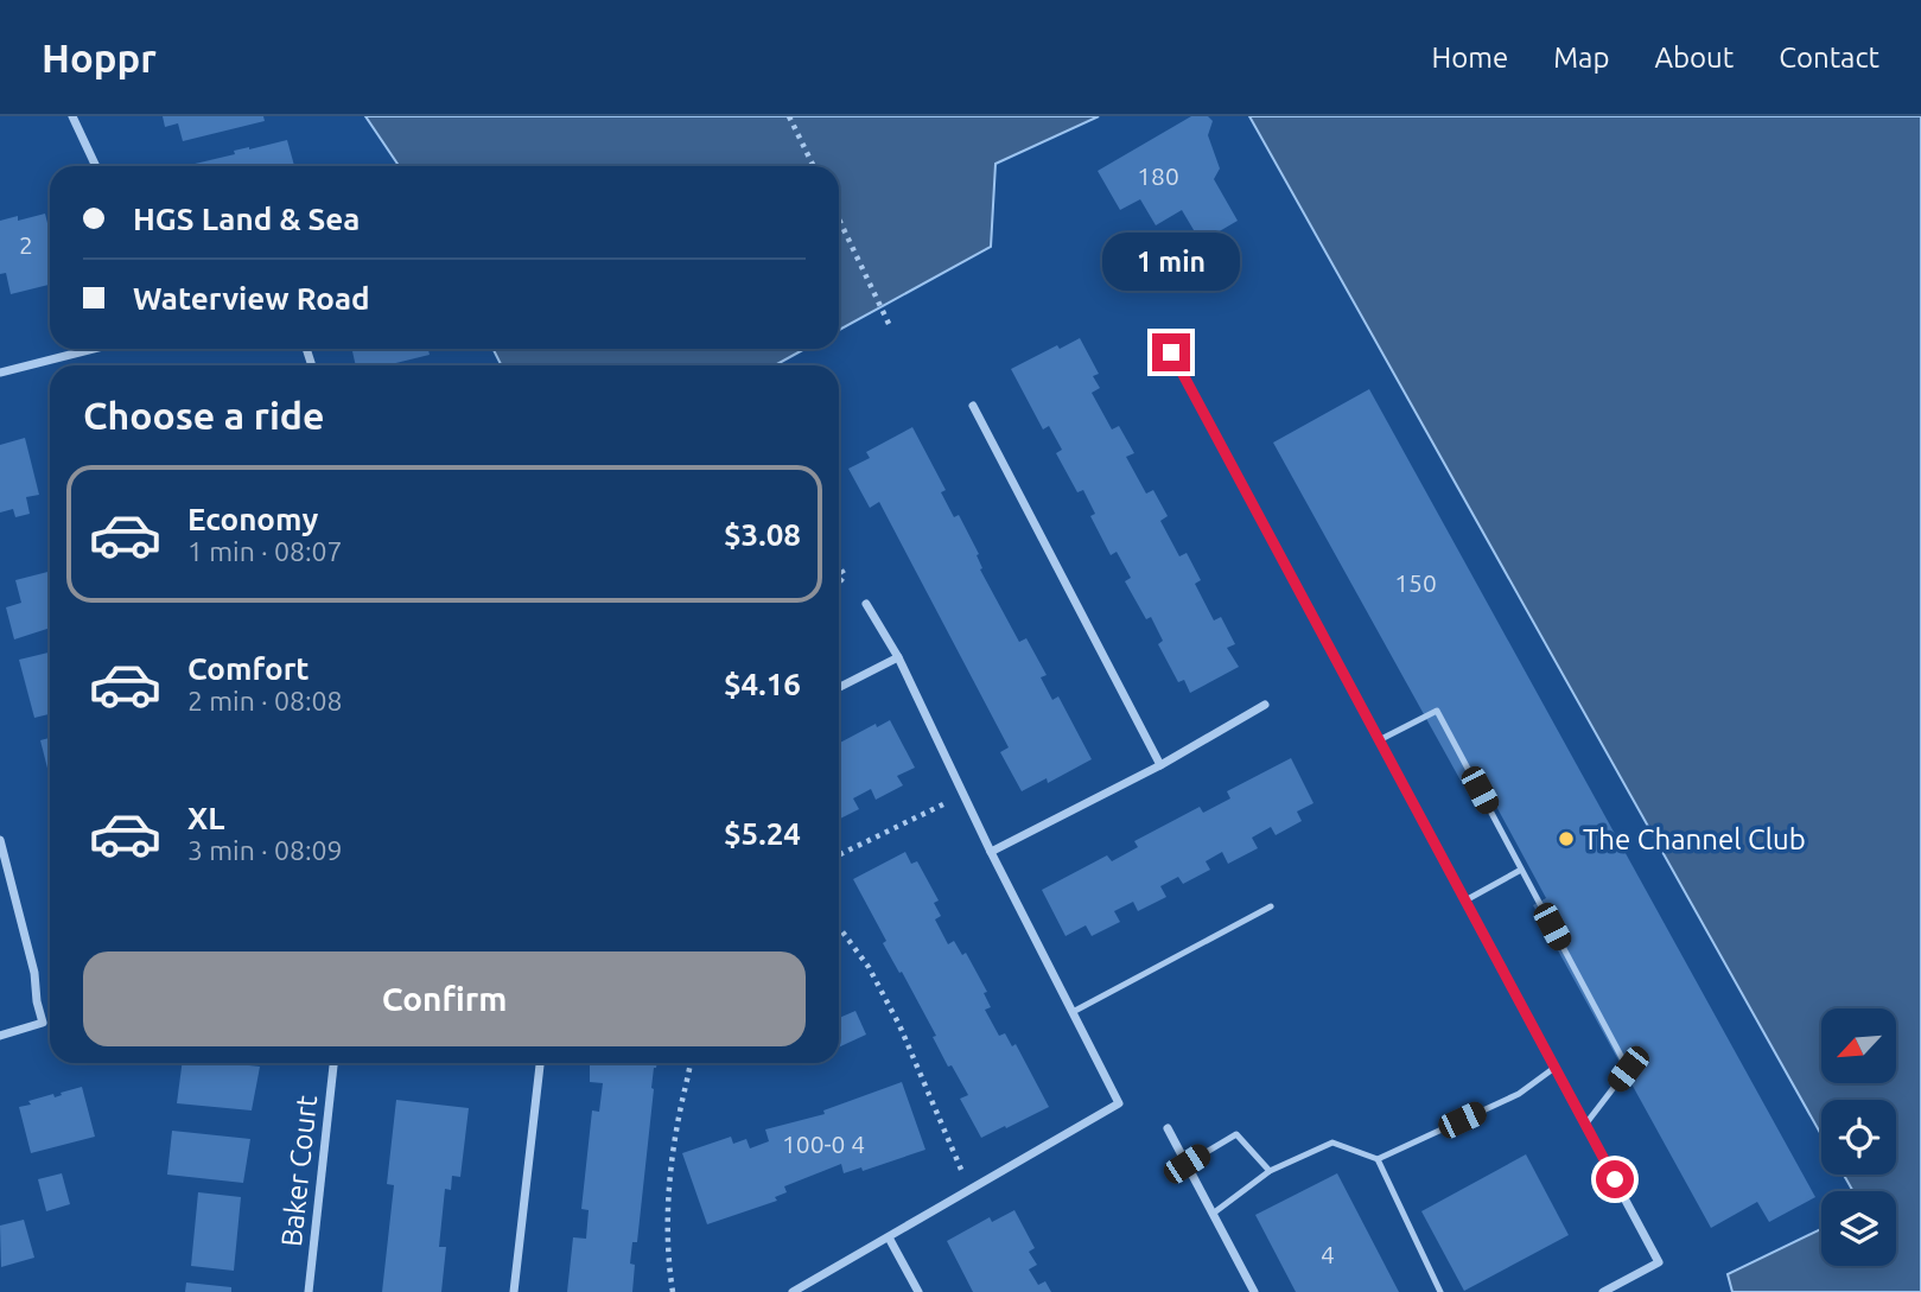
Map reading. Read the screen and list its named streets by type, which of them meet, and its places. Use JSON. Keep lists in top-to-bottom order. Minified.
{"streets":{"street":["Baker Court"]},"places":["The Channel Club"],"house_numbers":["180","2","150","100-0 4","4"],"north":"bottom left","page":{"header":"Hoppr","nav":["Home","Map","About","Contact"],"banner":["HGS Land & Sea","Waterview Road"],"bubble":"1 min","heading":"Choose a ride","list":[{"name":"Economy","note":"1 min · 08:07","value":"$3.08"},{"name":"Comfort","note":"2 min · 08:08","value":"$4.16"},{"name":"XL","note":"3 min · 08:09","value":"$5.24"}],"buttons":"Confirm"}}
